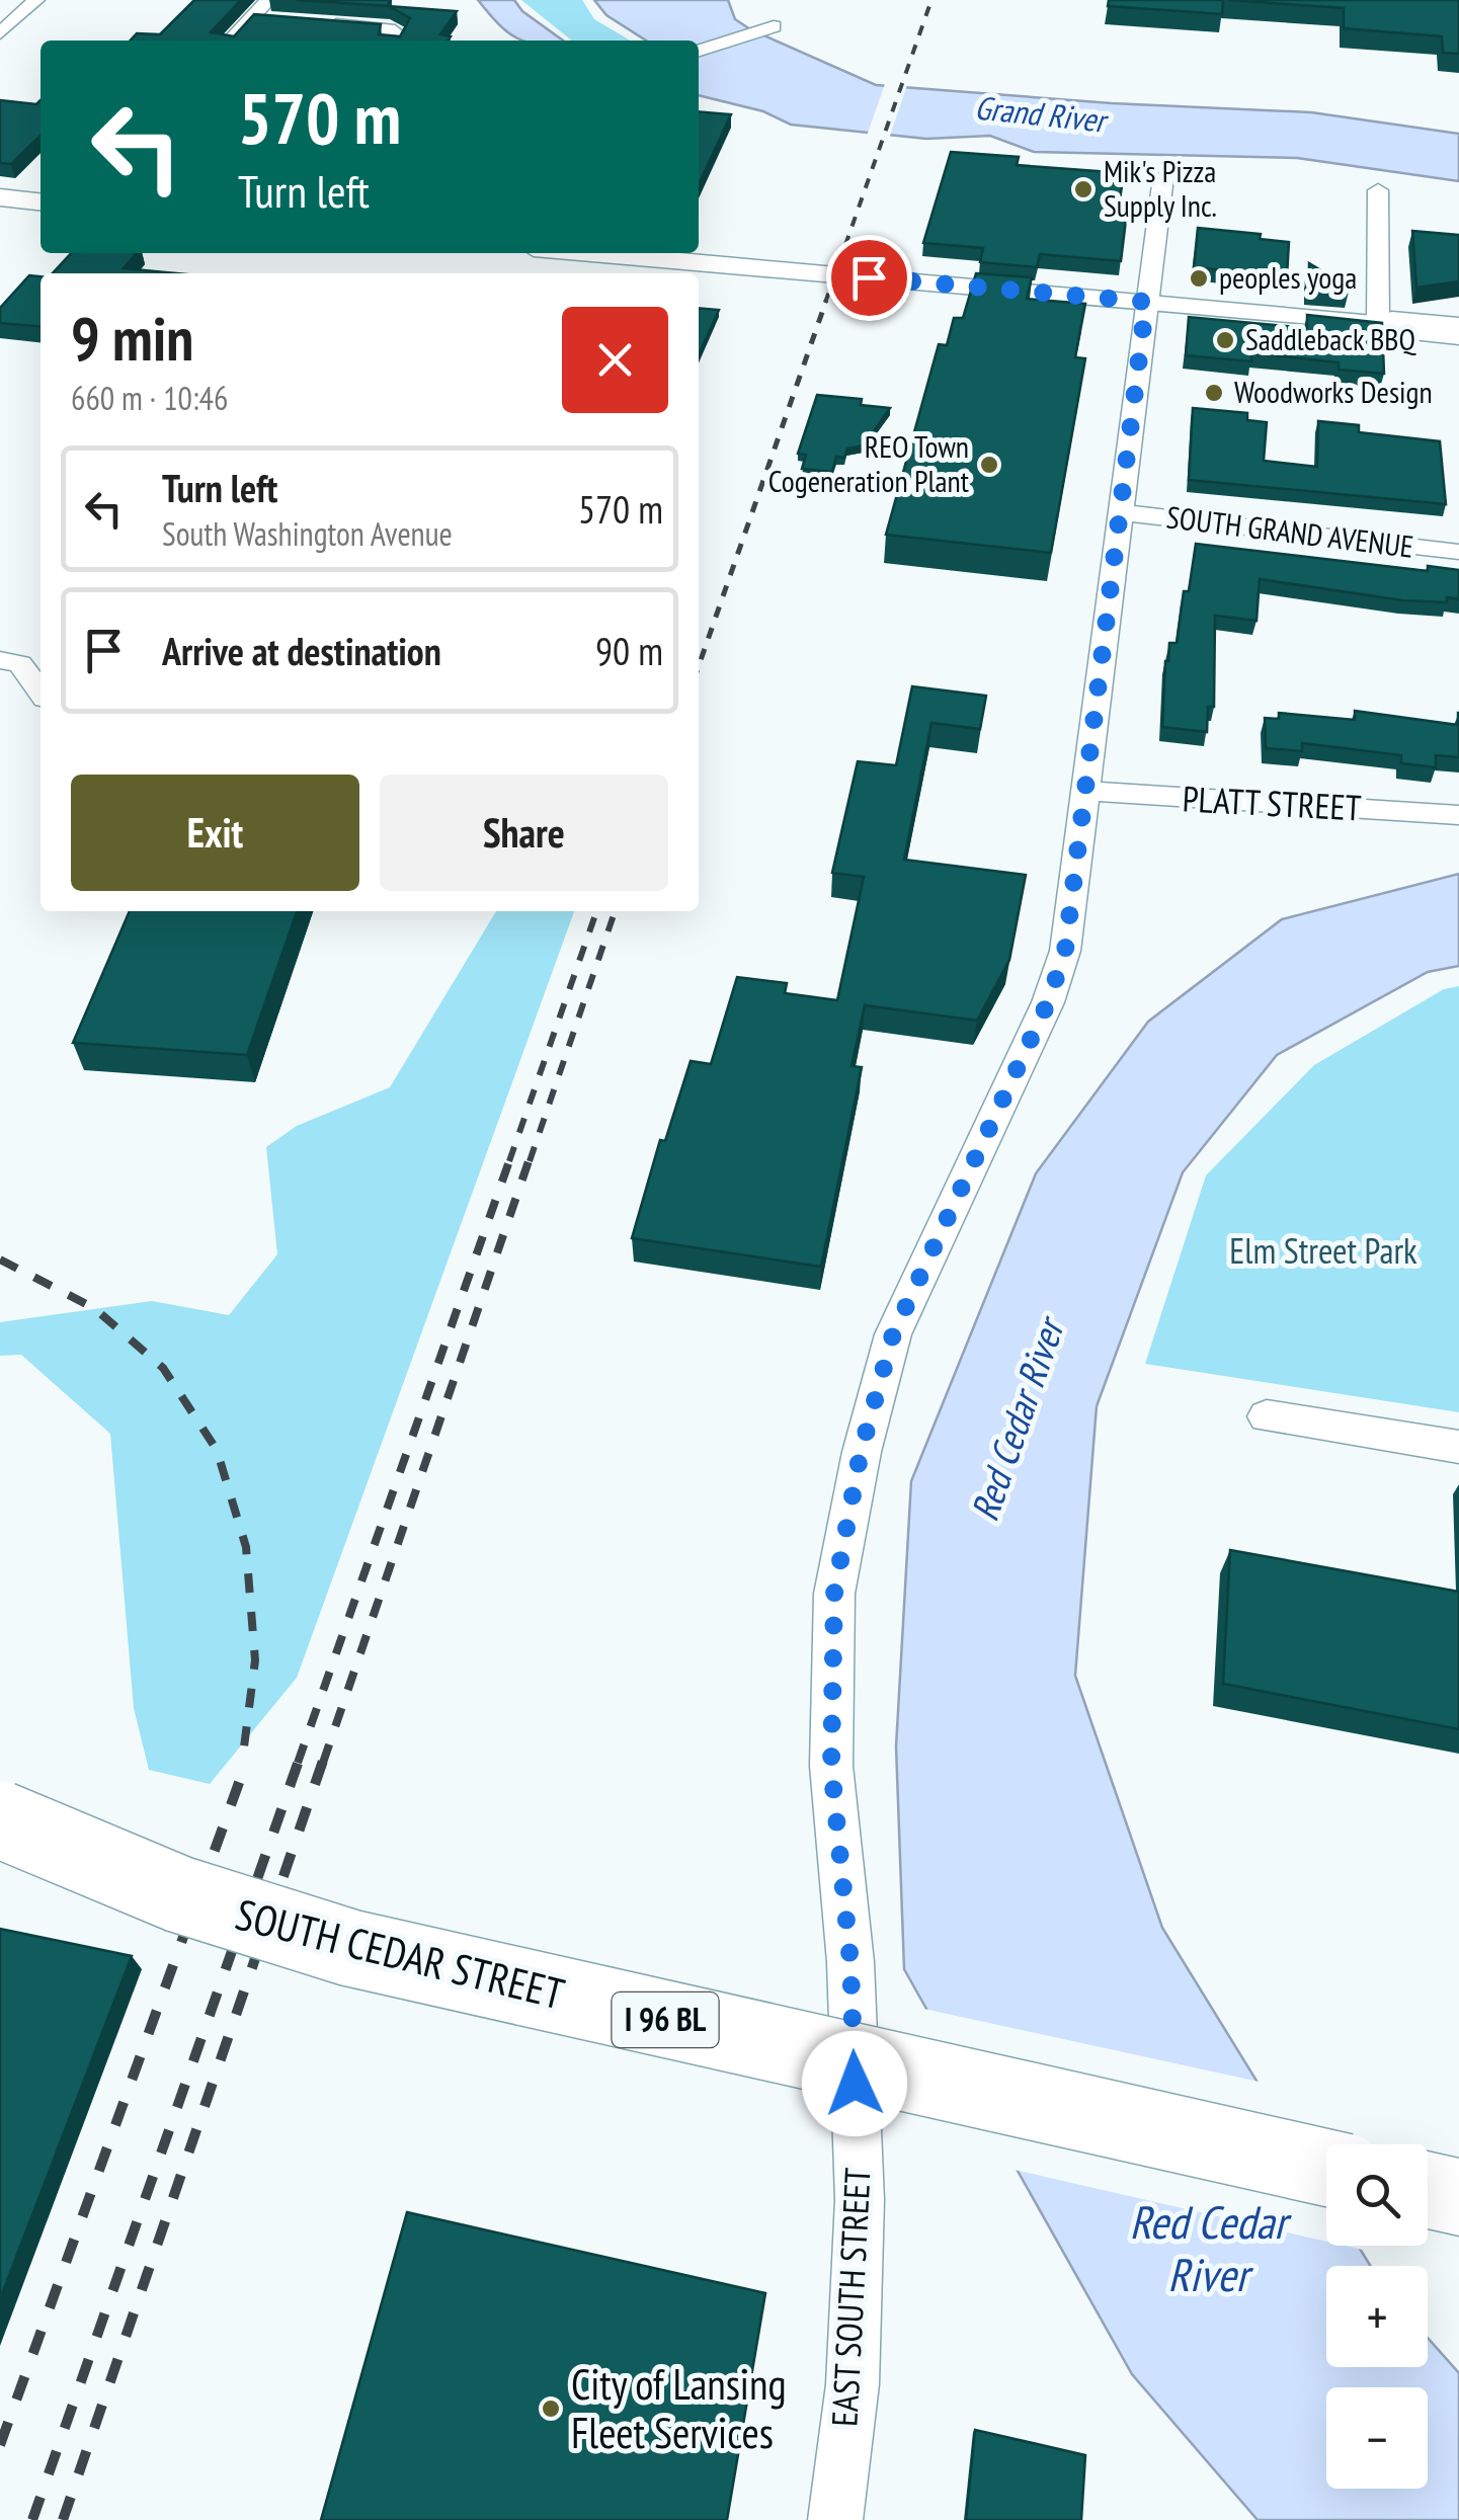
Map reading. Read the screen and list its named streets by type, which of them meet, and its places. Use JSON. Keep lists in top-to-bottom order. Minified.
{"streets":{"main road":["SOUTH CEDAR STREET","I 96 BL"],"street":["SOUTH GRAND AVENUE","PLATT STREET","EAST SOUTH STREET"]},"crossings":[["SOUTH GRAND AVENUE","EAST SOUTH STREET"],["PLATT STREET","EAST SOUTH STREET"]],"water":["Grand River","Red Cedar River"],"parks":["Elm Street Park"],"places":["Mik's Pizza Supply Inc.","peoples yoga","Saddleback BBQ","Woodworks Design","REO Town Cogeneration Plant","City of Lansing Fleet Services"],"page":{"turn":["570 m","Turn left"],"heading":["9 min","660 m · 10:46"],"list":[{"name":"Turn left","note":"South Washington Avenue","value":"570 m"},{"name":"Arrive at destination","value":"90 m"}],"buttons":["Exit","Share"],"map_buttons":["+","−"]}}
